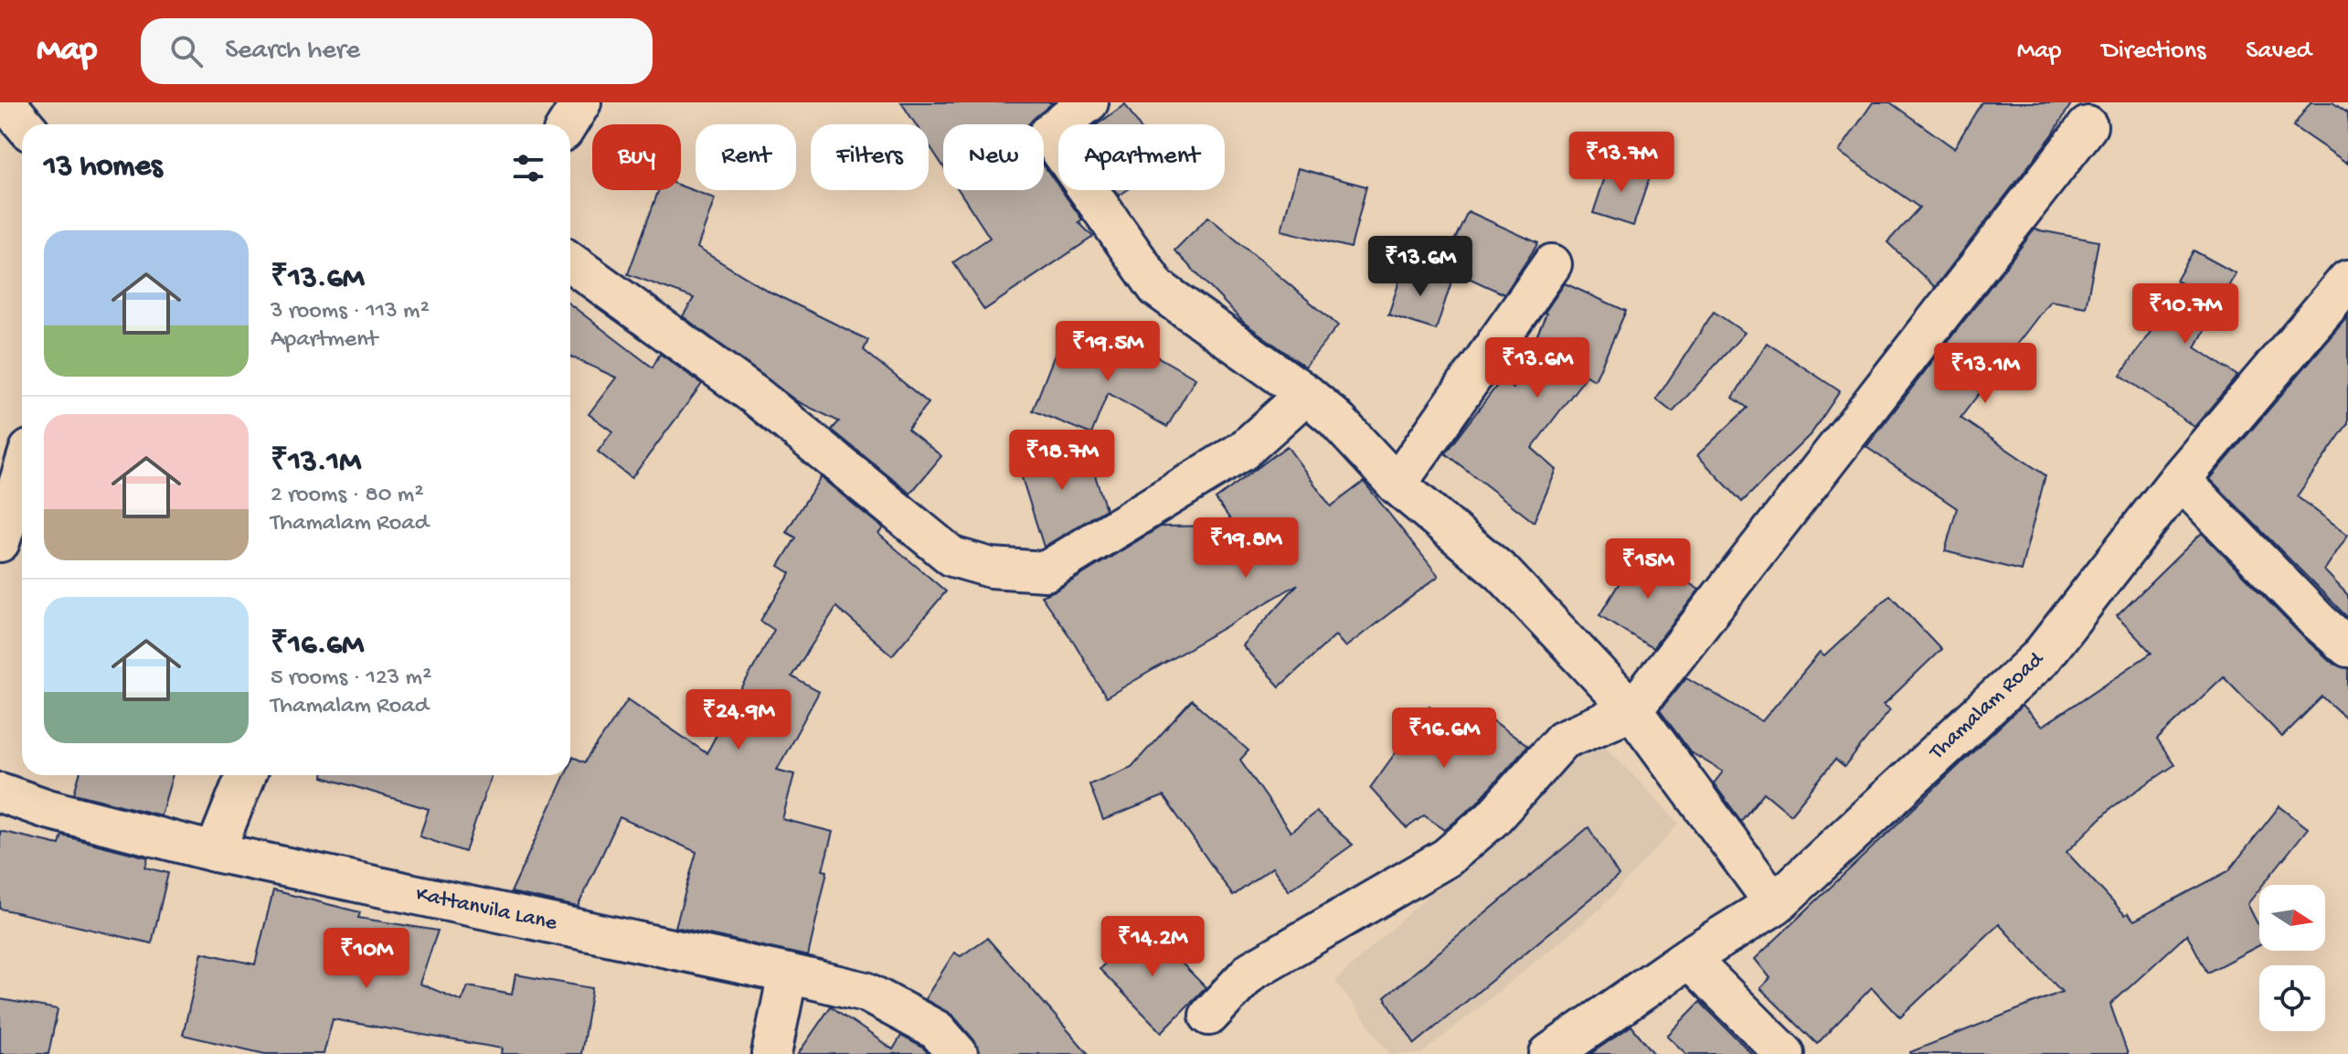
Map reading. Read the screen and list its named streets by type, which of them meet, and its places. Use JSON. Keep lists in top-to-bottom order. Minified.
{"streets":{"street":["Thamalam Road","Kattanvila Lane"]},"north":"right","page":{"header":"Map","search":"Search here","nav":["Map","Directions","Saved"],"chip":["Buy","Rent","Filters","New","Apartment"],"heading":"13 homes","price":["₹13.7M","₹13.6M","₹10.7M","₹19.5M","₹13.6M","₹13.1M","₹18.7M","₹19.8M","₹15M","₹24.9M","₹16.6M","₹14.2M","₹10M"],"list":[{"name":"₹13.6M","note":"3 rooms · 113 m² · Apartment"},{"name":"₹13.1M","note":"2 rooms · 80 m² · Thamalam Road"},{"name":"₹16.6M","note":"5 rooms · 123 m² · Thamalam Road"}]}}
